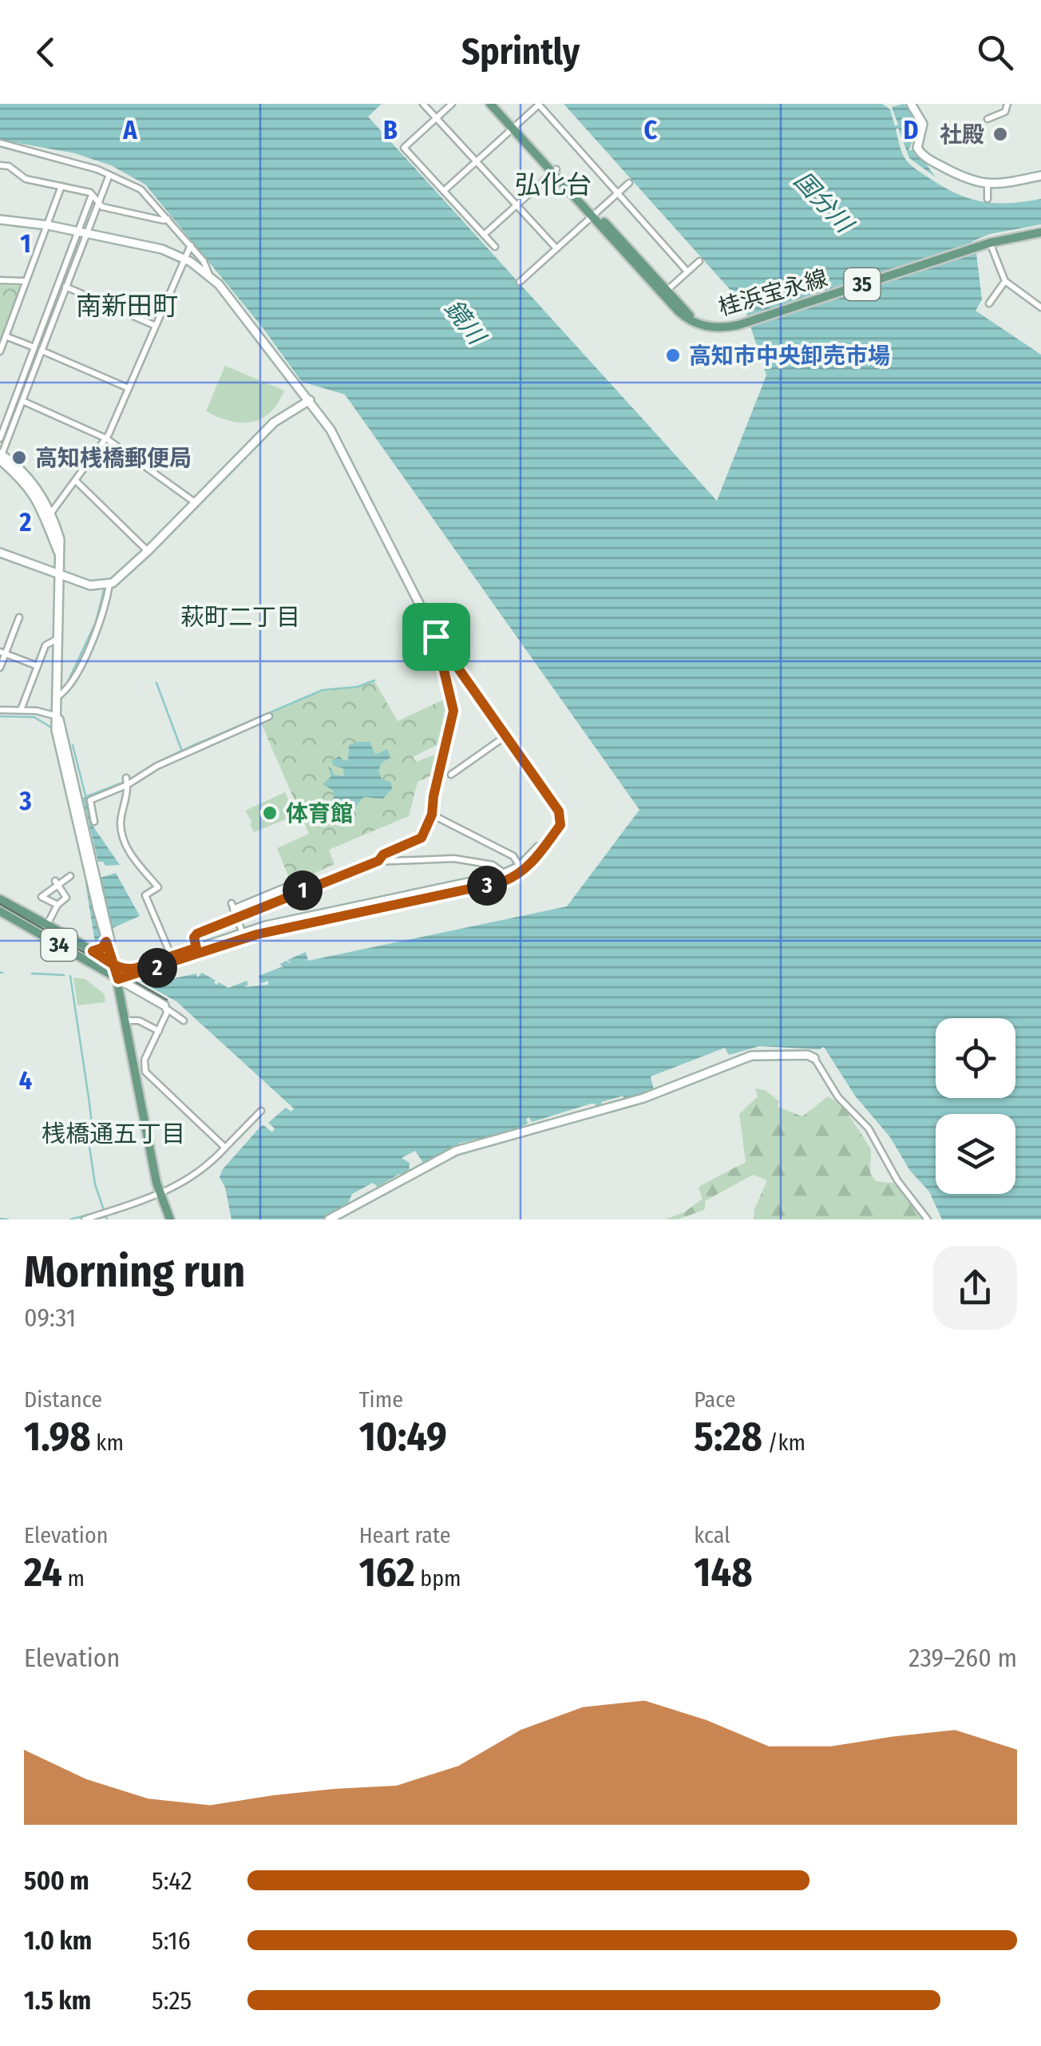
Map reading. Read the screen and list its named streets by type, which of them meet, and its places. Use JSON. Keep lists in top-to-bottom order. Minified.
{"streets":{"main road":["35","桂浜宝永線","34"]},"districts":["弘化台","南新田町","萩町二丁目","桟橋通五丁目"],"water":["国分川","鏡川"],"places":["社殿","高知市中央卸売市場","高知桟橋郵便局","体育館"],"page":{"header":"Sprintly","pins":["3","1","2"],"heading":["Morning run","09:31"],"stats":[["Distance","1.98 km"],["Time","10:49"],["Pace","5:28 /km"],["Elevation","24 m"],["Heart rate","162 bpm"],["kcal","148"]],"chart":["Elevation","239–260 m"],"list":[{"name":"500 m","note":"5:42"},{"name":"1.0 km","note":"5:16"},{"name":"1.5 km","note":"5:25"}]},"grid":{"columns":["A","B","C","D"],"rows":["1","2","3","4"]}}
